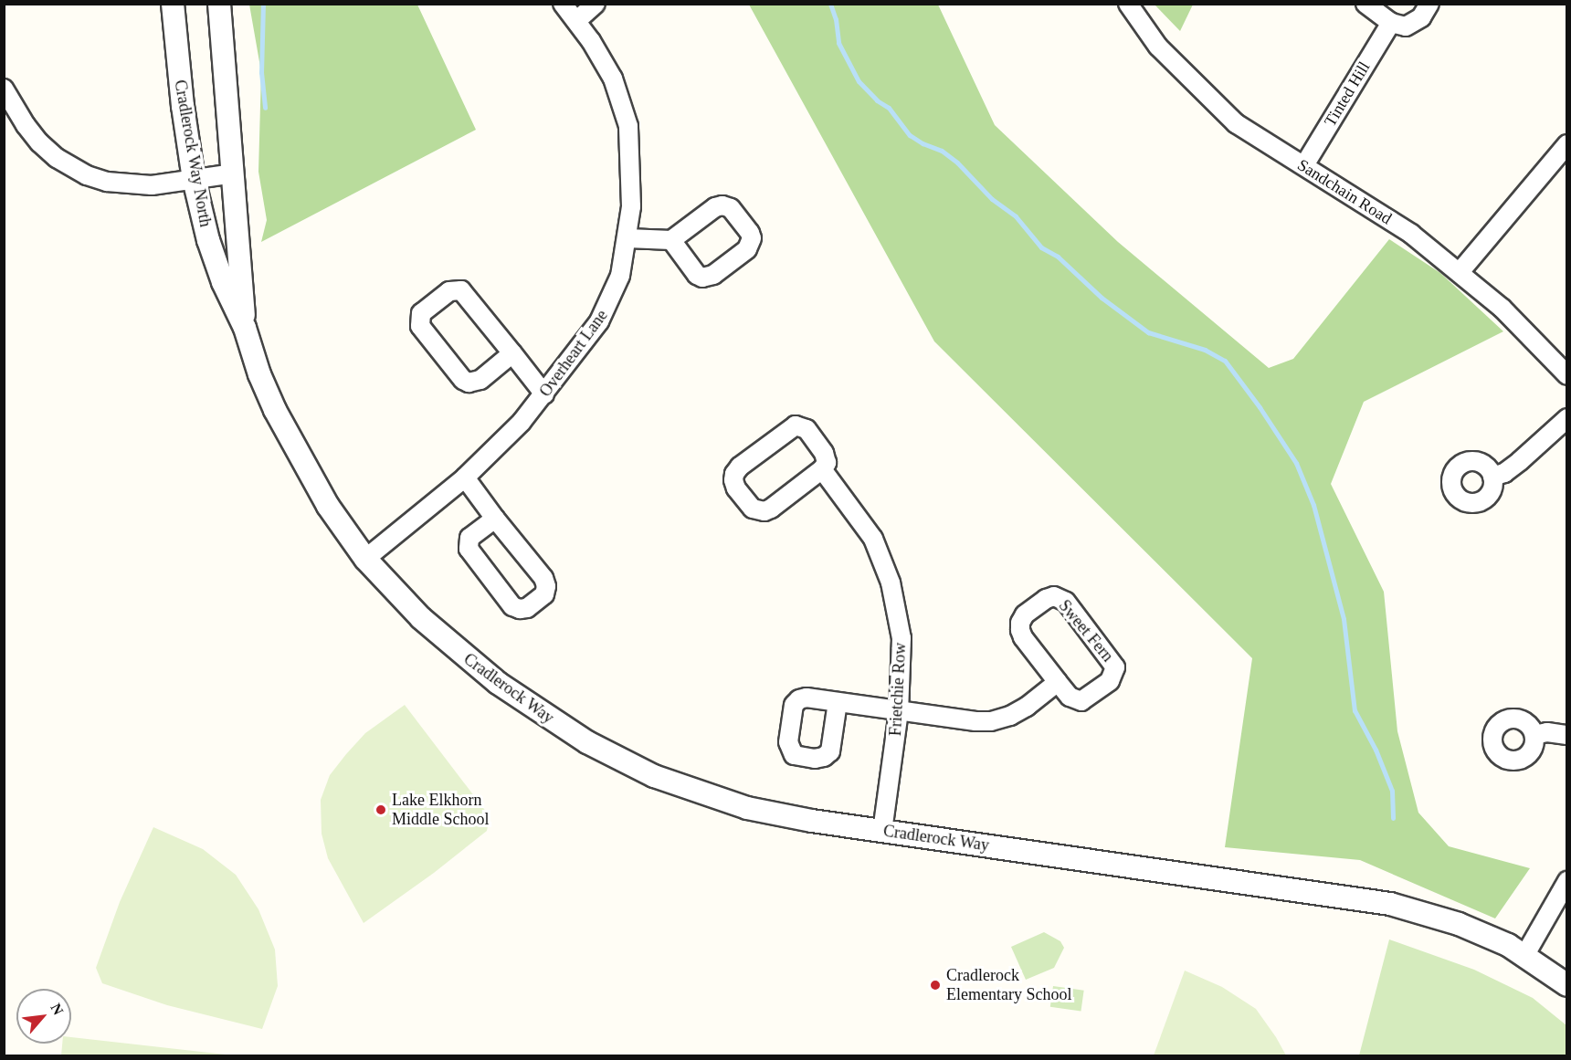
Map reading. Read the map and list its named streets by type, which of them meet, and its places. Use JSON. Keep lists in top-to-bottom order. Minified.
{"streets":{"street":["Tinted Hill","Cradlerock Way North","Sandchain Road","Overheart Lane","Sweet Fern","Cradlerock Way","Frietchie Row"]},"crossings":[["Tinted Hill","Sandchain Road"],["Cradlerock Way North","Overheart Lane"],["Cradlerock Way North","Cradlerock Way"],["Overheart Lane","Cradlerock Way"],["Cradlerock Way","Frietchie Row"]],"places":["Lake Elkhorn Middle School","Cradlerock Elementary School"],"north":"top right"}
